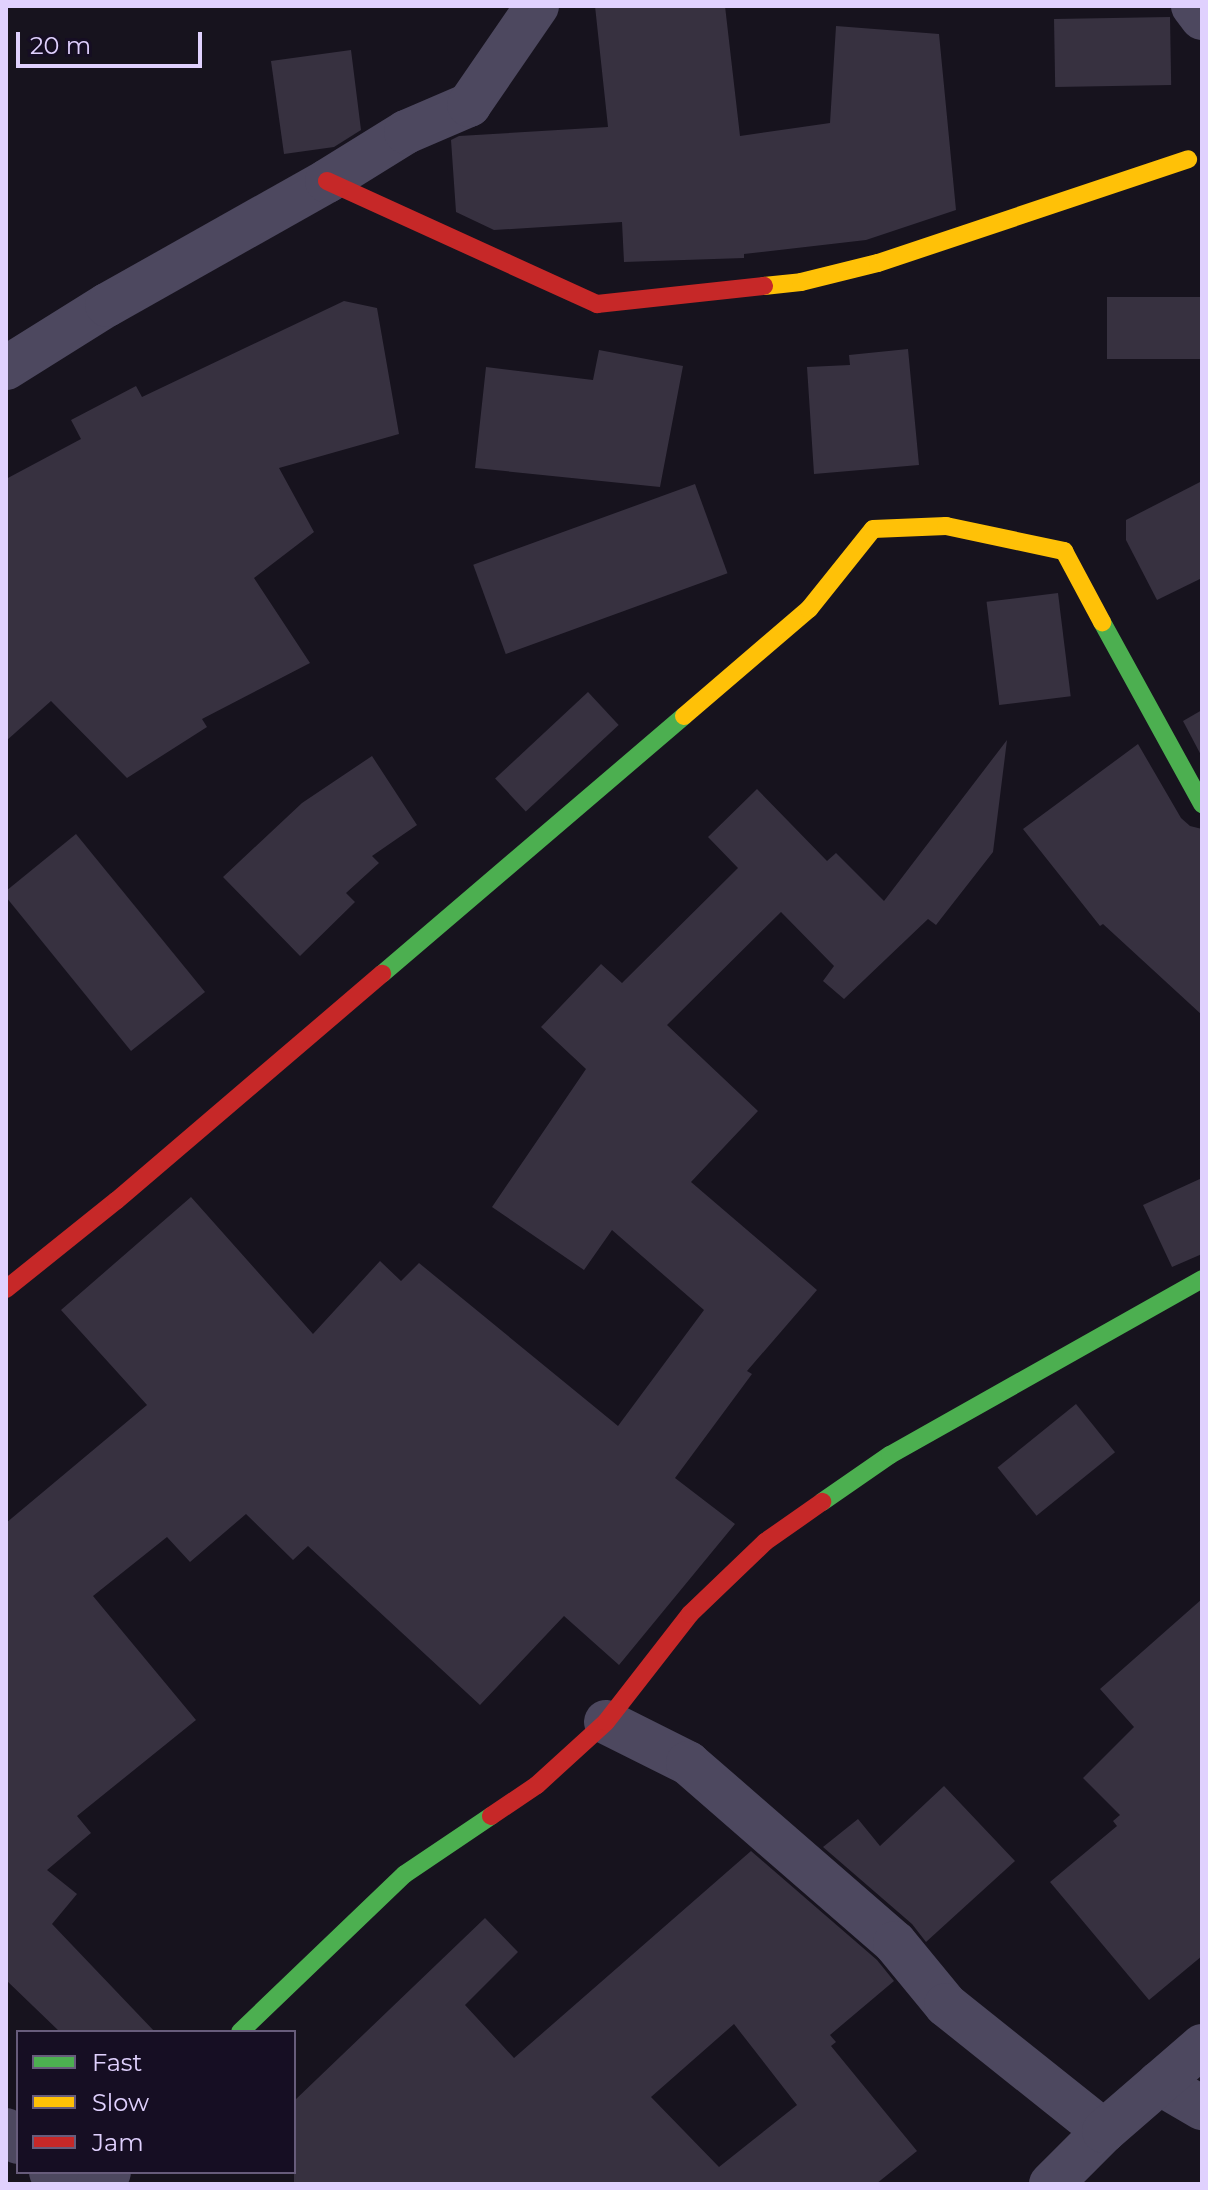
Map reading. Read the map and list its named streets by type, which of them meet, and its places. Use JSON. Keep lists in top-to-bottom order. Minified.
{"legend":["Fast","Slow","Jam"],"scale_bar":"20 m"}
